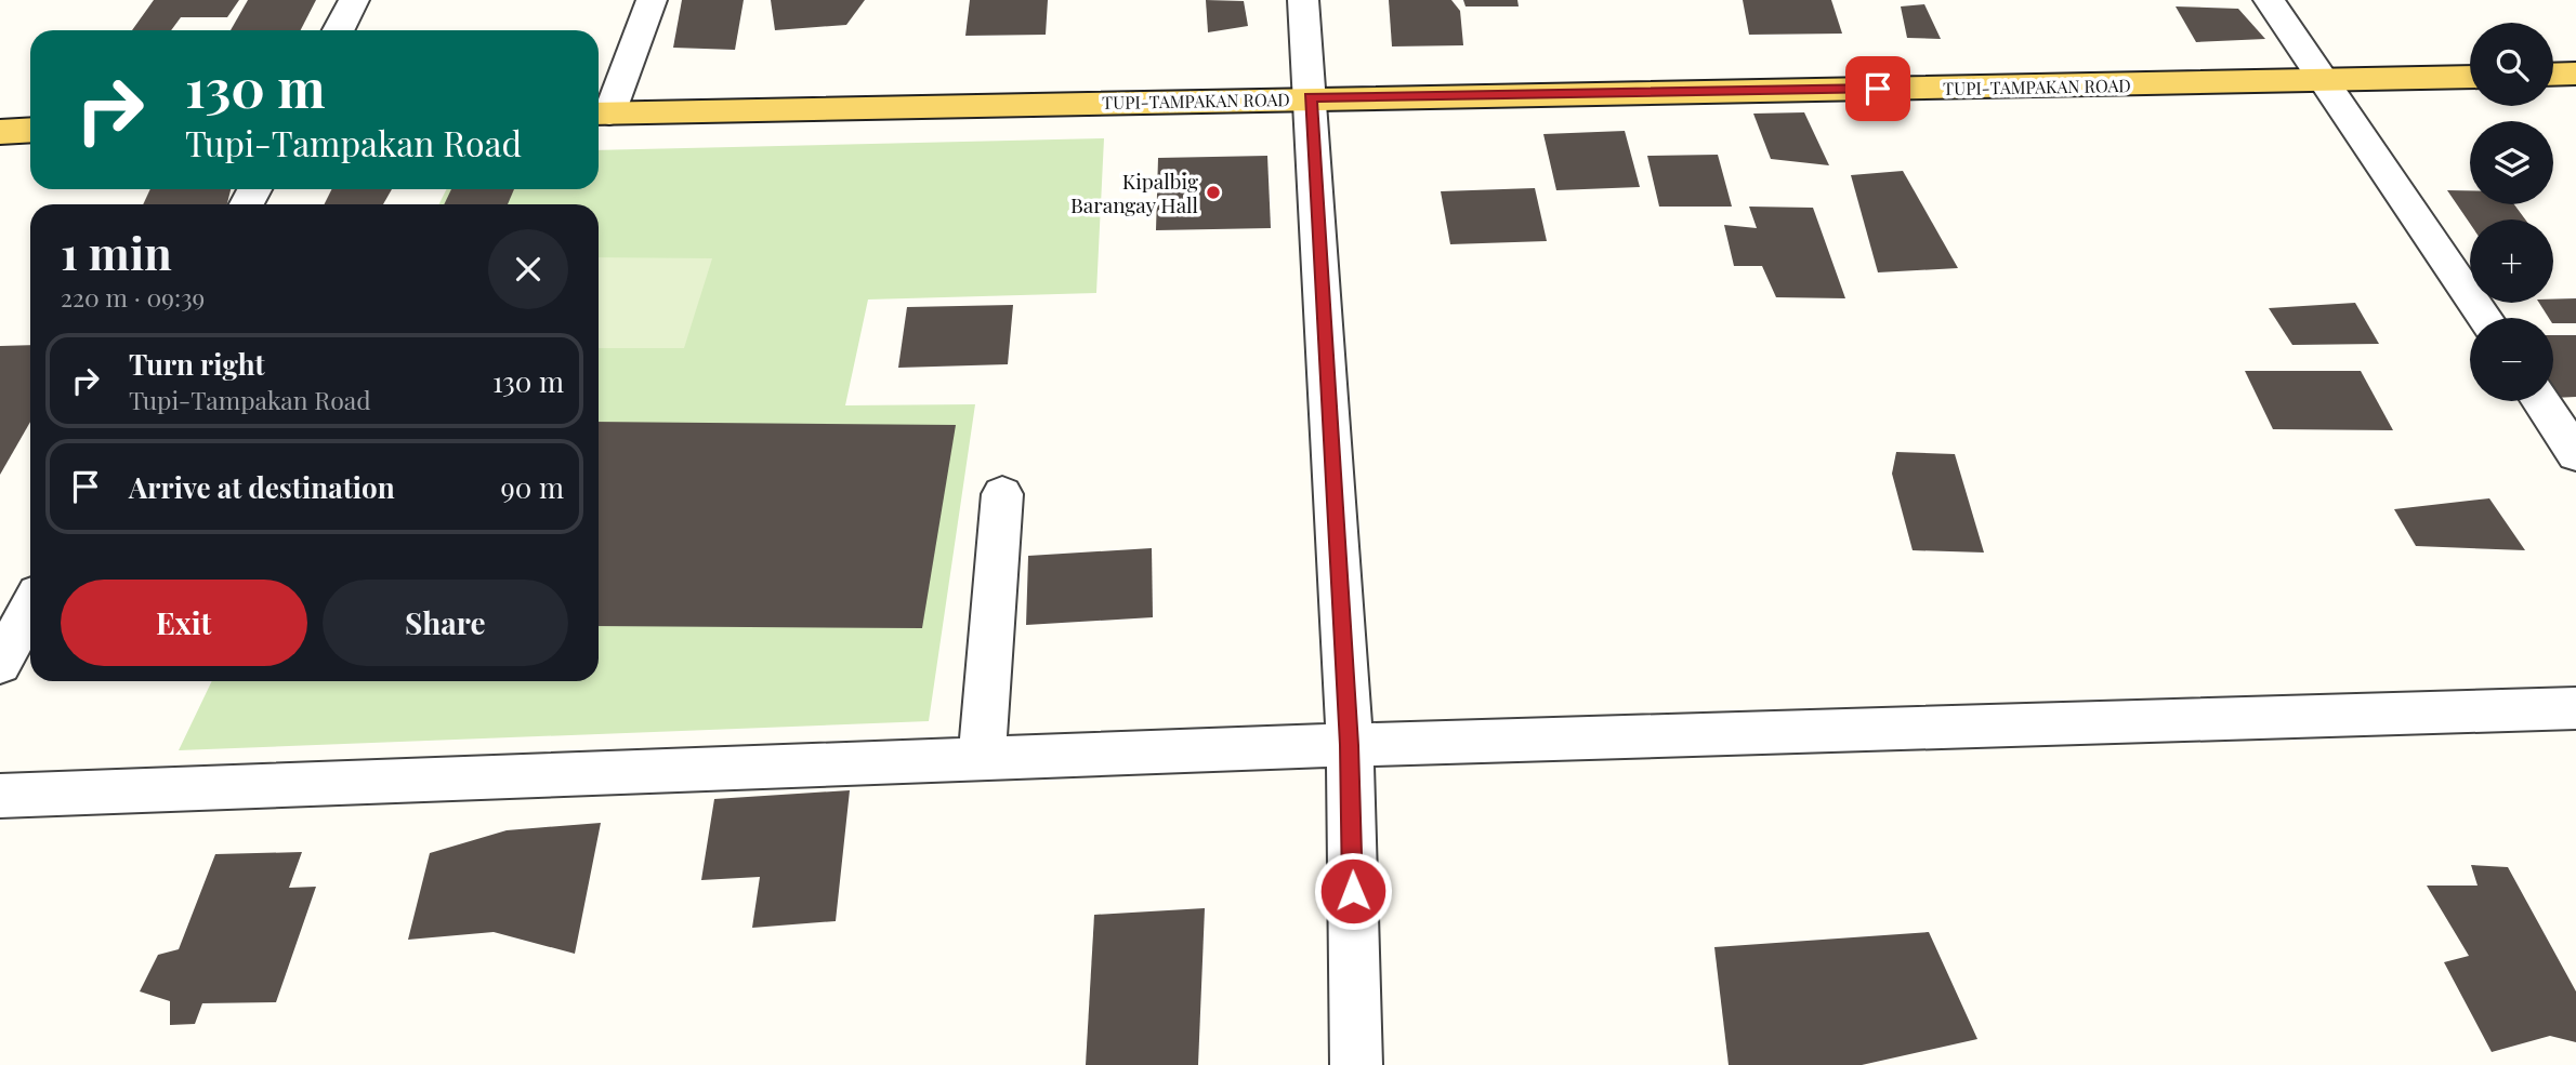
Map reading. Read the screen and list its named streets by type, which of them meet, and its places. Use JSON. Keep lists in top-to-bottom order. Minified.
{"streets":{"main road":["TUPI-TAMPAKAN ROAD"]},"places":["Kipalbig Barangay Hall"],"page":{"map_buttons":["+","−"],"turn":["130 m","Tupi-Tampakan Road"],"heading":["1 min","220 m · 09:39"],"list":[{"name":"Turn right","note":"Tupi-Tampakan Road","value":"130 m"},{"name":"Arrive at destination","value":"90 m"}],"buttons":["Exit","Share"]}}
